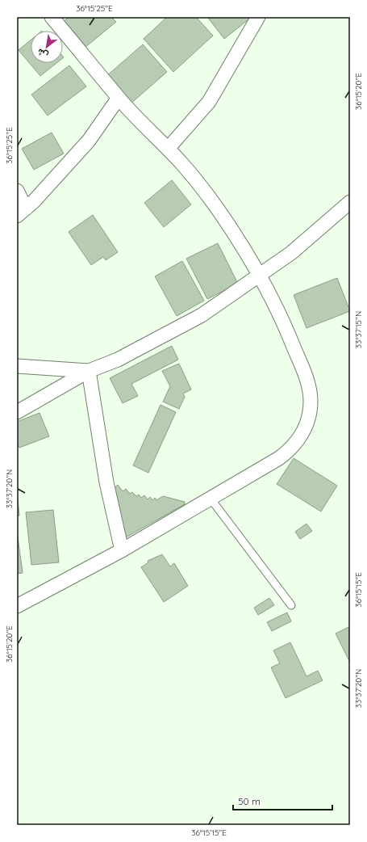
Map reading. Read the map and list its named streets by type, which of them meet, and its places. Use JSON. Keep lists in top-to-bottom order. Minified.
{"scale_bar":"50 m","north":"bottom left","coordinates":["36°15'25\"E","36°15'20\"E","33°37'15\"N","33°37'20\"N","36°15'15\"E"]}
